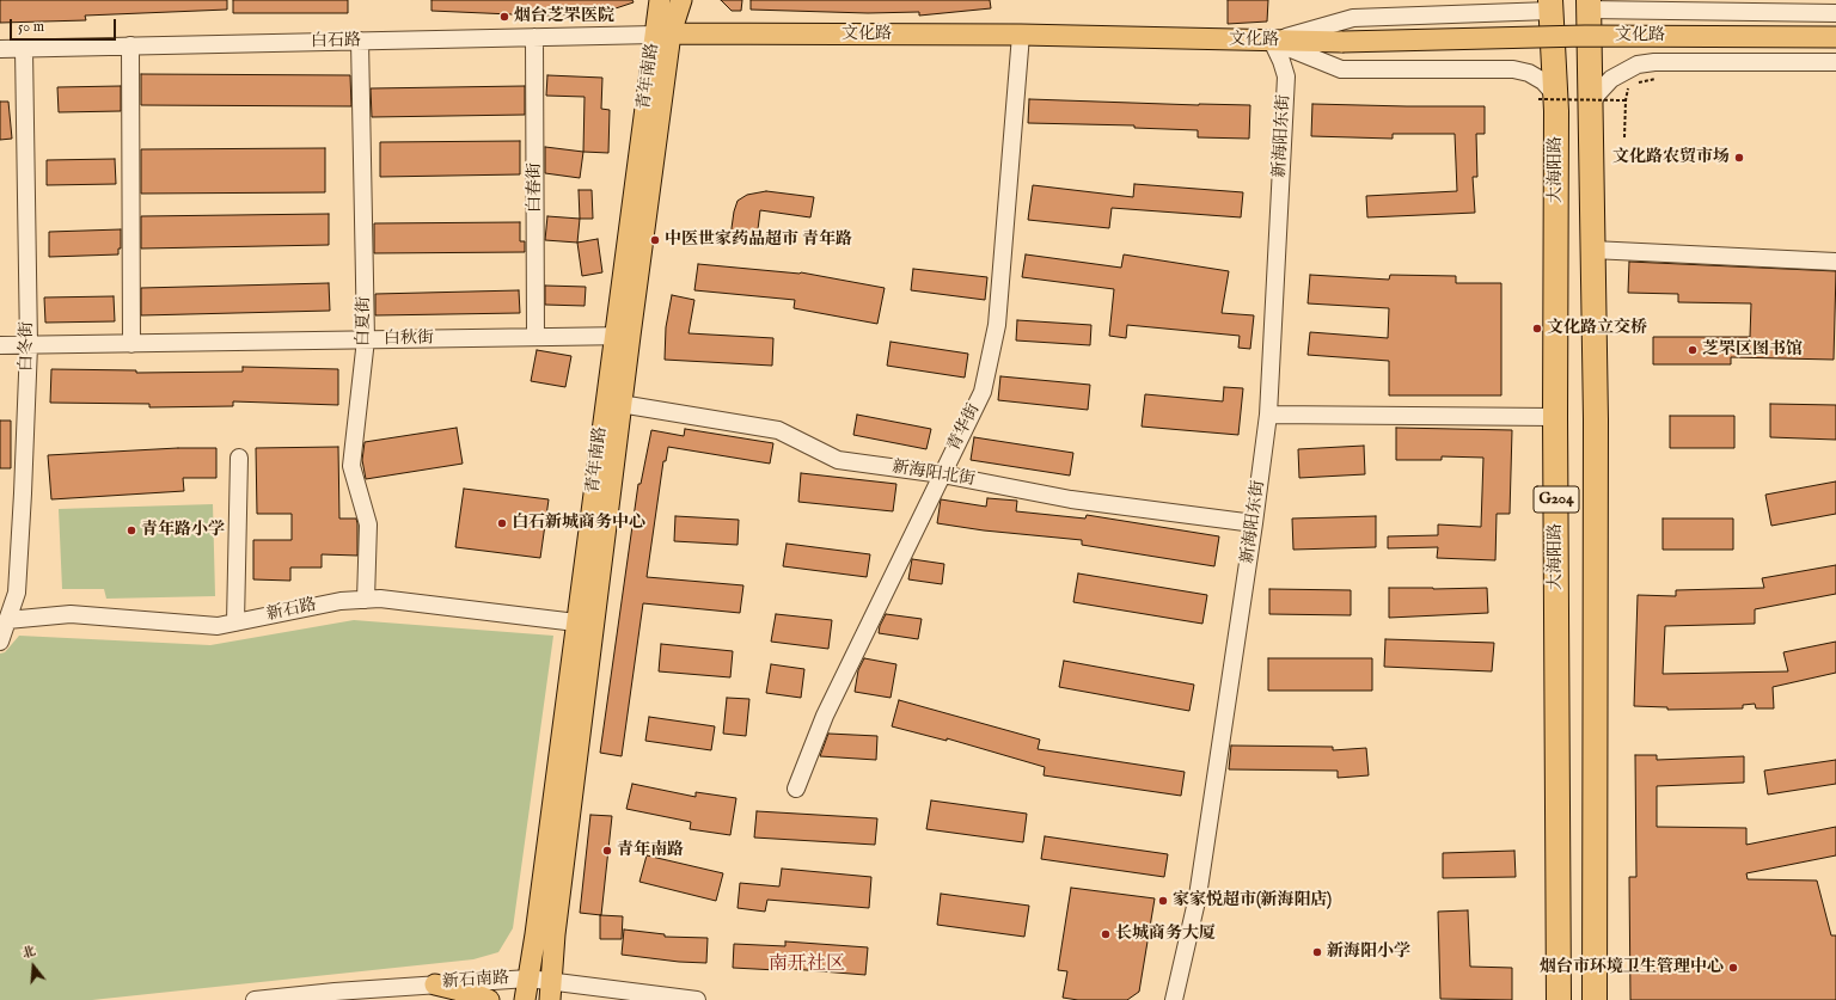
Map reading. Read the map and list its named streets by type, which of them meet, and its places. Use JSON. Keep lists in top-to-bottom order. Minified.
{"streets":{"highway":["大海阳路","G204"],"main road":["文化路","青年南路"],"street":["白石路","新海阳东街","白春街","白夏街","白秋街","白冬街","青华街","新海阳北街","新石路","新石南路"]},"crossings":[["文化路","白石路"],["文化路","青年南路"],["文化路","新海阳东街"],["文化路","青华街"],["白石路","青年南路"],["白石路","白春街"],["白石路","白夏街"],["白石路","白冬街"],["青年南路","白秋街"],["青年南路","新海阳北街"],["青年南路","新石路"],["青年南路","新石南路"],["新海阳东街","新海阳北街"],["白春街","白秋街"],["白夏街","白秋街"],["白夏街","新石路"],["白秋街","白冬街"],["白冬街","新石路"],["青华街","新海阳北街"]],"districts":["南开社区"],"places":["烟台芝罘医院","文化路农贸市场","中医世家药品超市 青年路","文化路立交桥","芝罘区图书馆","白石新城商务中心","青年路小学","青年南路","家家悦超市(新海阳店)","长城商务大厦","新海阳小学","烟台市环境卫生管理中心"],"scale_bar":"50 m","north":"top"}
